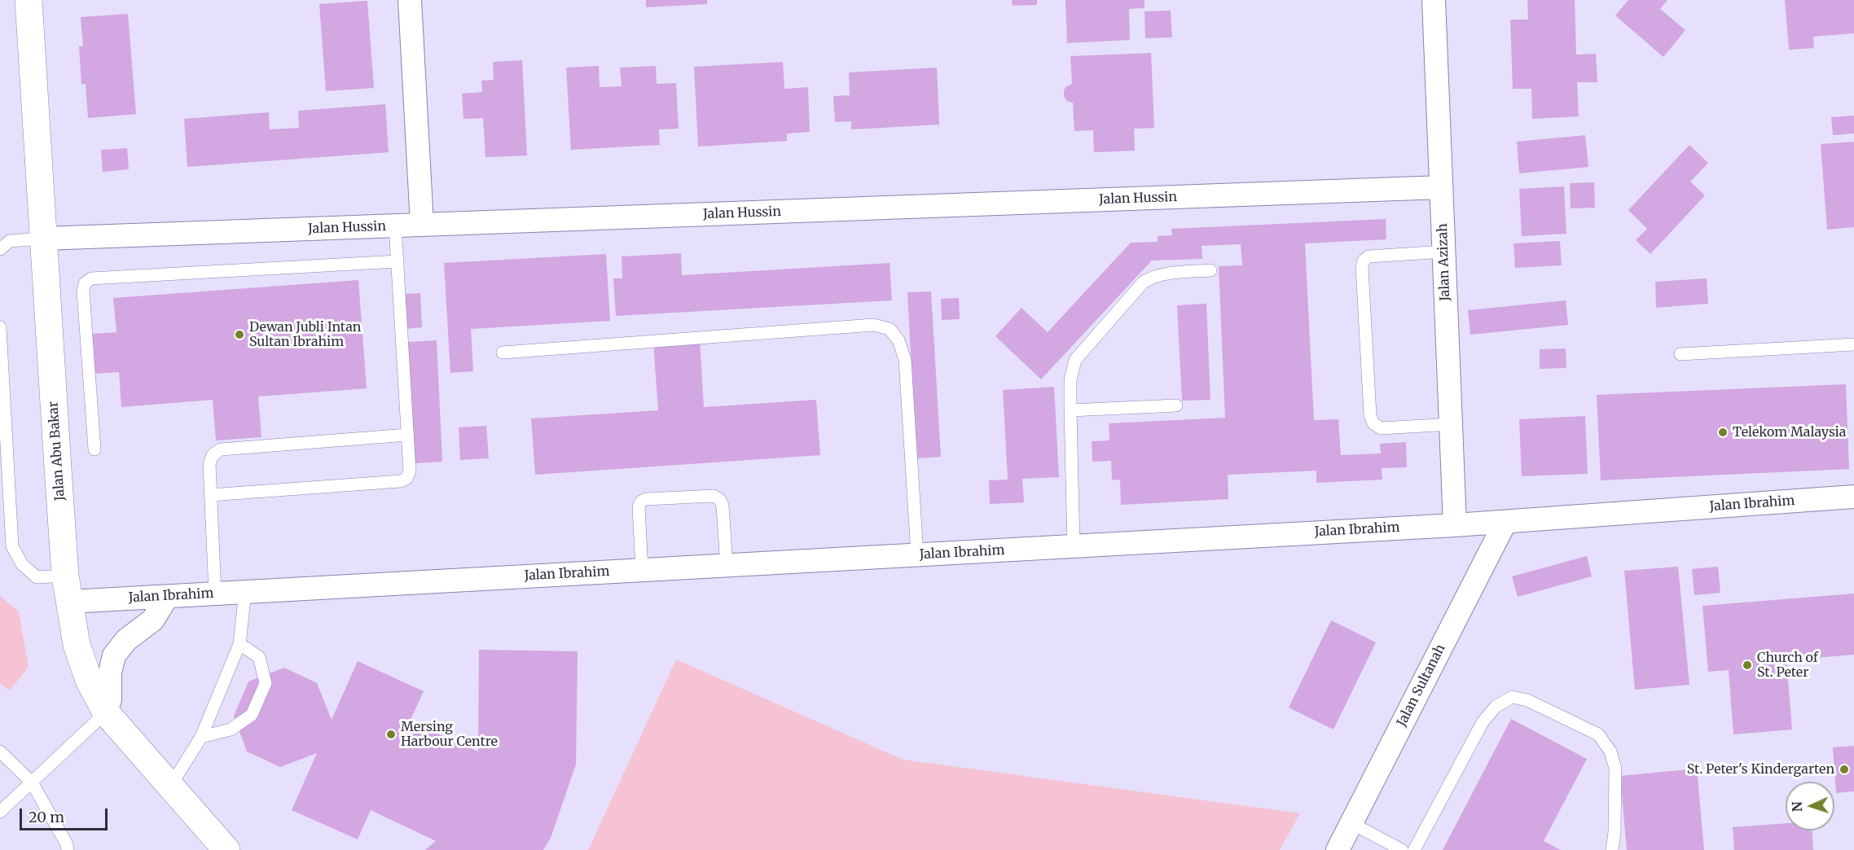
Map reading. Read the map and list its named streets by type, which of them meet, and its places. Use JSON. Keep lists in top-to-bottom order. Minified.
{"streets":{"street":["Jalan Hussin","Jalan Azizah","Jalan Abu Bakar","Jalan Ibrahim","Jalan Sultanah"]},"crossings":[["Jalan Hussin","Jalan Azizah"],["Jalan Hussin","Jalan Abu Bakar"],["Jalan Azizah","Jalan Ibrahim"],["Jalan Abu Bakar","Jalan Ibrahim"],["Jalan Ibrahim","Jalan Sultanah"]],"places":["Dewan Jubli Intan Sultan Ibrahim","Telekom Malaysia","Church of St. Peter","Mersing Harbour Centre","St. Peter's Kindergarten"],"scale_bar":"20 m","north":"left"}
